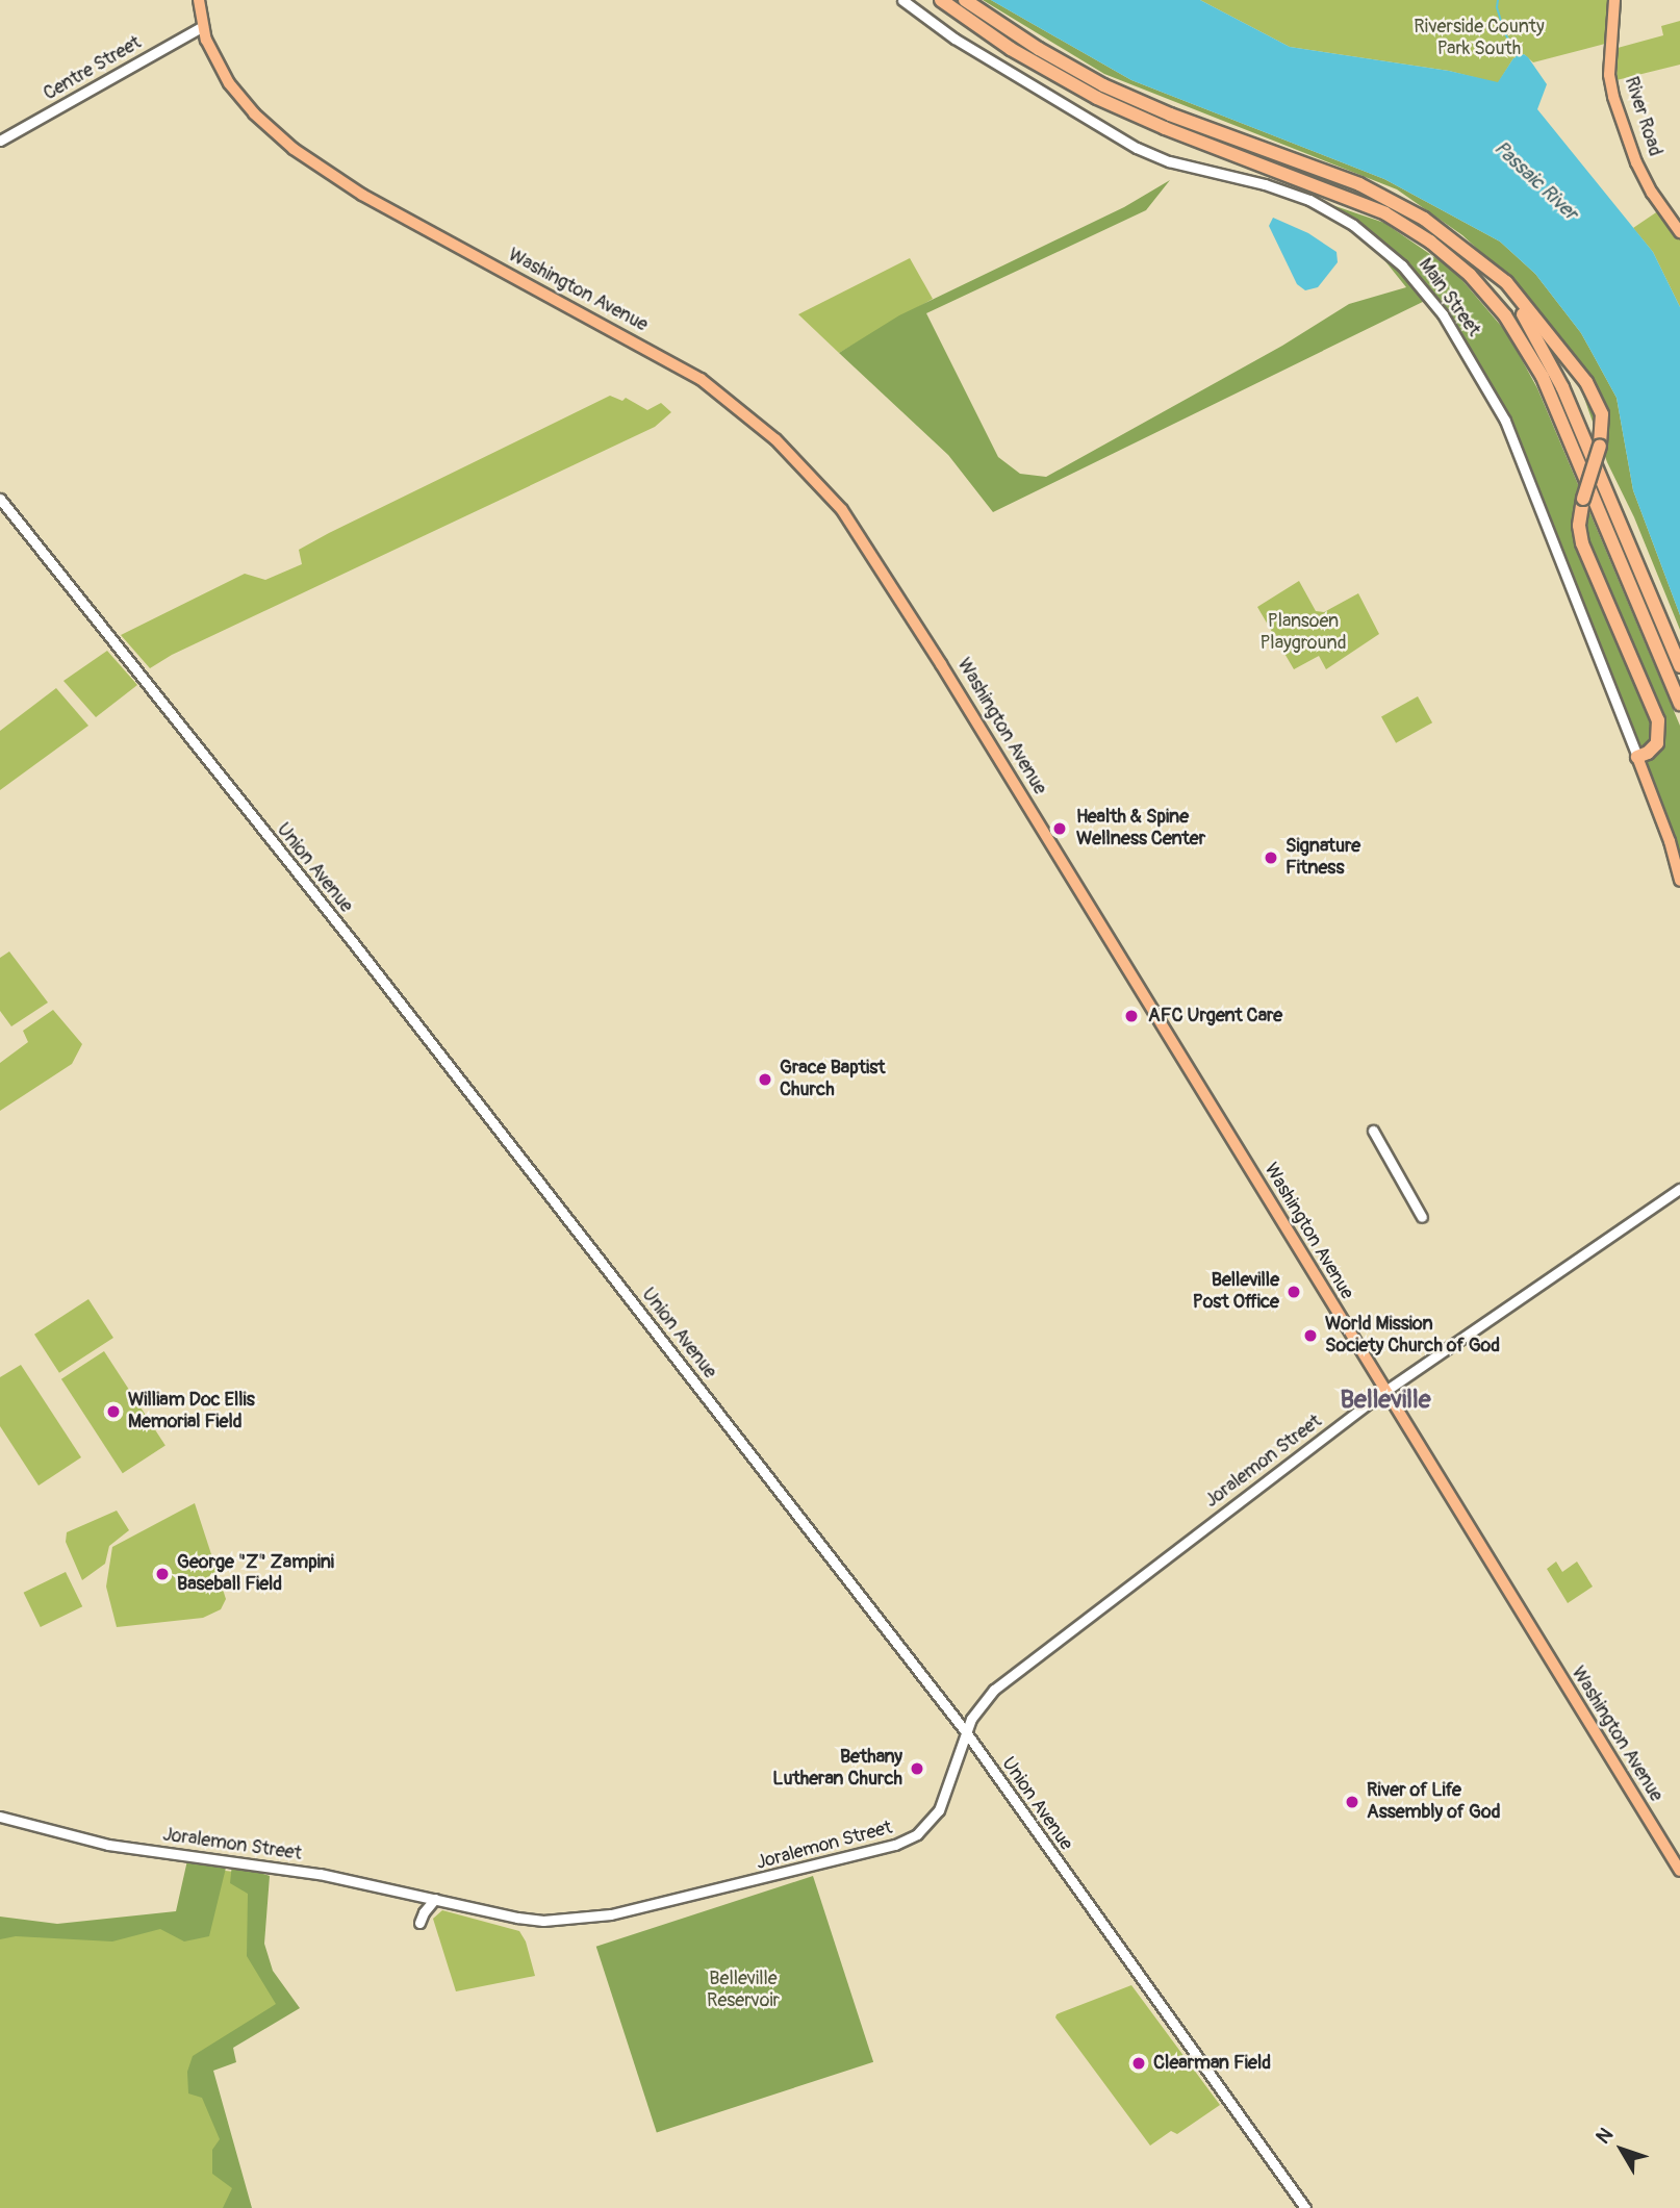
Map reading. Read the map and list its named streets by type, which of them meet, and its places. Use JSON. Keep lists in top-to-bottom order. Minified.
{"streets":{"main road":["River Road","Washington Avenue","Main Street"],"street":["Centre Street","Union Avenue","Joralemon Street"]},"crossings":[["Centre Street","Washington Avenue"],["Washington Avenue","Joralemon Street"],["Union Avenue","Joralemon Street"]],"districts":["Belleville"],"water":["Passaic River"],"parks":["Riverside County Park South","Plansoen Playground","Belleville Reservoir"],"places":["Health & Spine Wellness Center","Signature Fitness","AFC Urgent Care","Grace Baptist Church","Belleville Post Office","World Mission Society Church of God","William Doc Ellis Memorial Field","George \"Z\" Zampini Baseball Field","Bethany Lutheran Church","River of Life Assembly of God","Clearman Field"],"north":"top left"}
